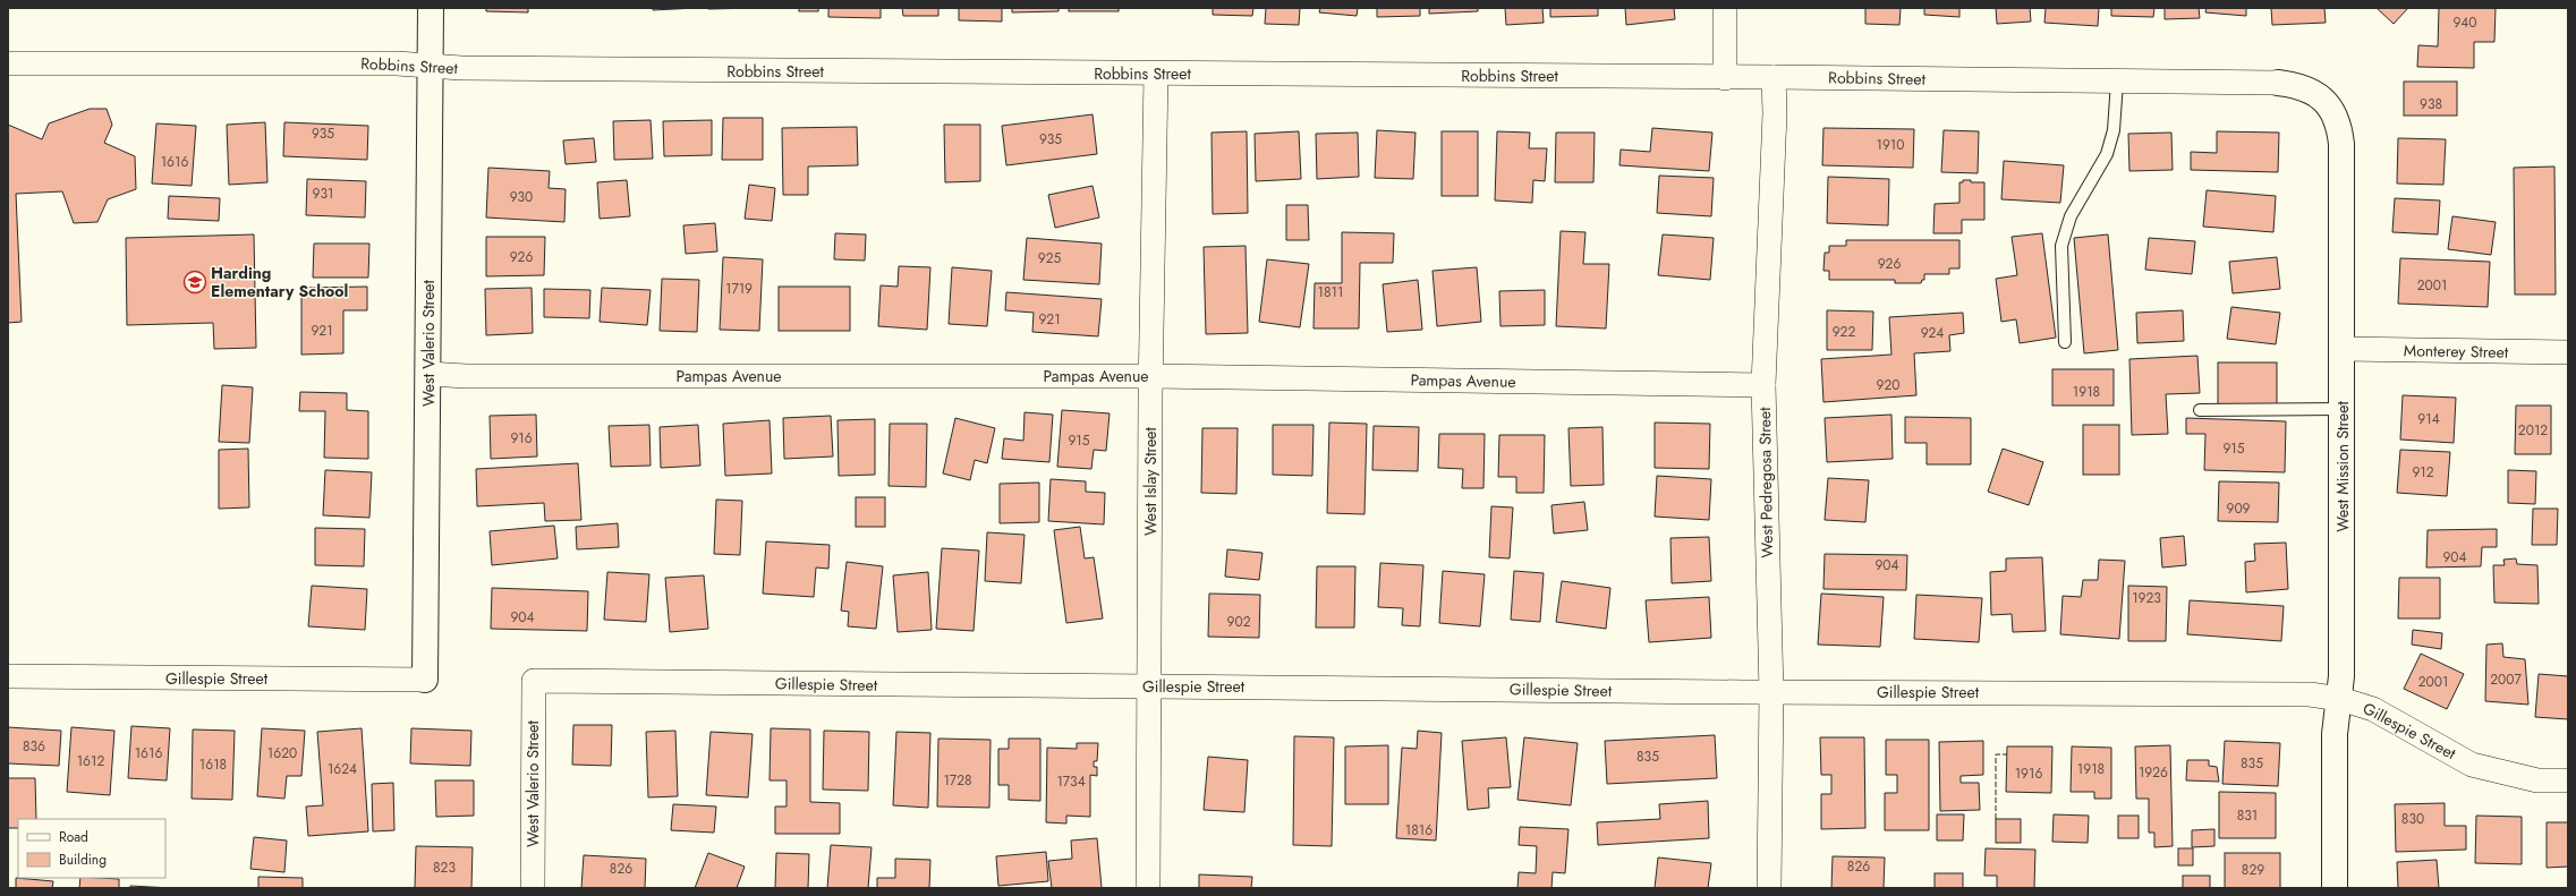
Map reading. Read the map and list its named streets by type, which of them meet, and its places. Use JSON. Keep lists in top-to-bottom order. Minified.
{"streets":{"street":["Robbins Street","West Valerio Street","Monterey Street","Pampas Avenue","West Mission Street","West Islay Street","West Pedregosa Street","Gillespie Street"]},"crossings":[["Robbins Street","West Valerio Street"],["Robbins Street","West Mission Street"],["Robbins Street","West Islay Street"],["Robbins Street","West Pedregosa Street"],["West Valerio Street","Pampas Avenue"],["West Valerio Street","Gillespie Street"],["Monterey Street","West Mission Street"],["Pampas Avenue","West Islay Street"],["Pampas Avenue","West Pedregosa Street"],["West Mission Street","Gillespie Street"],["West Islay Street","Gillespie Street"],["West Pedregosa Street","Gillespie Street"]],"places":{"school or university":["Harding Elementary School"]},"house_numbers":["940","938","935","935","1910","1616","931","930","926","925","926","2001","1719","1811","921","921","922","924","920","1918","914","2012","916","915","915","912","909","904","904","1923","904","902","2007","2001","836","1616","1620","835","1612","835","1618","1624","1918","1926","1916","1728","1734","831","830","1816","826","823","826","829"],"legend":["Road","Building"]}
